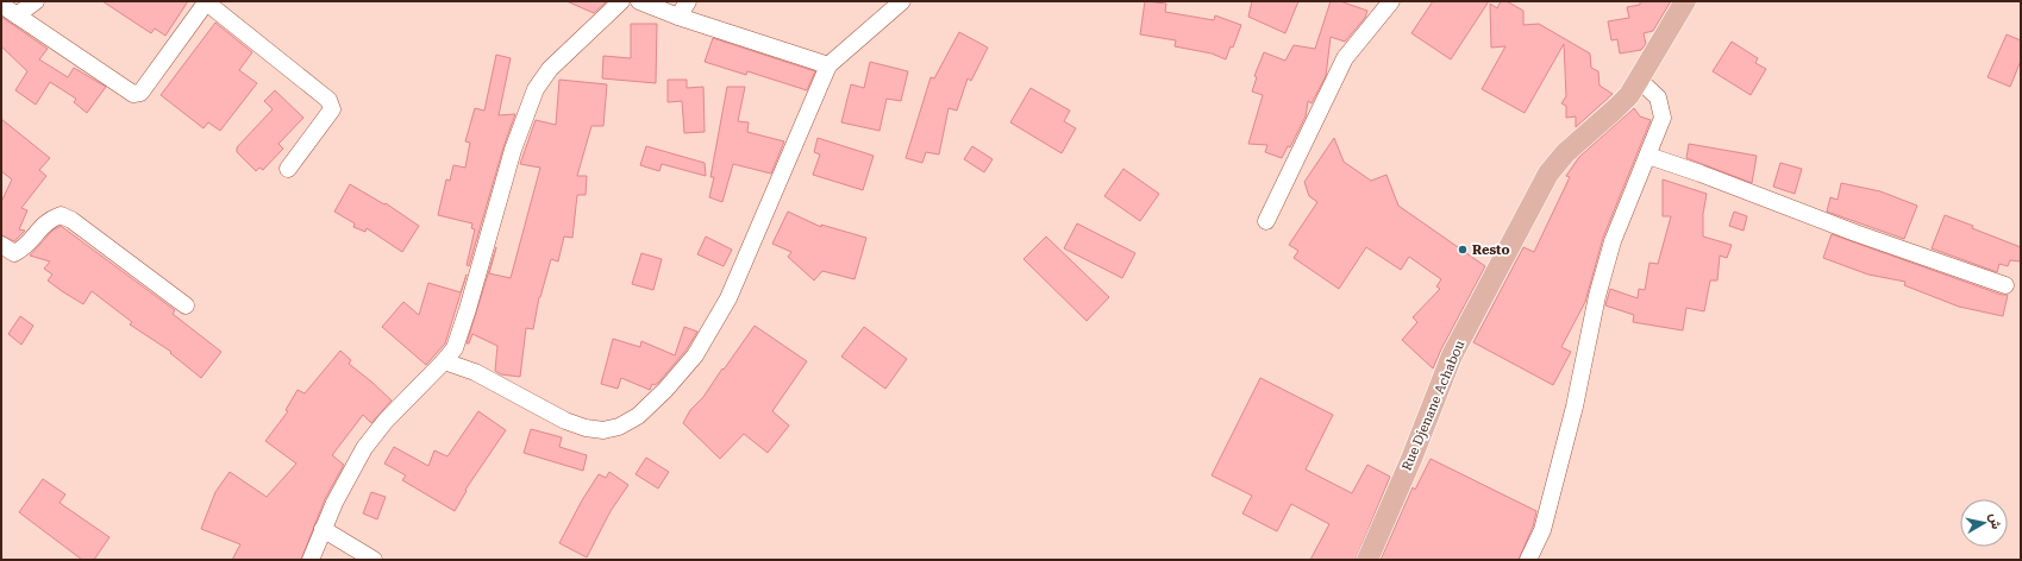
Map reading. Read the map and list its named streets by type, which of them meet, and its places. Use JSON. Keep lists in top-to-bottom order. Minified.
{"streets":{"main road":["Rue Djenane Achabou"]},"places":["Resto"],"north":"right"}
